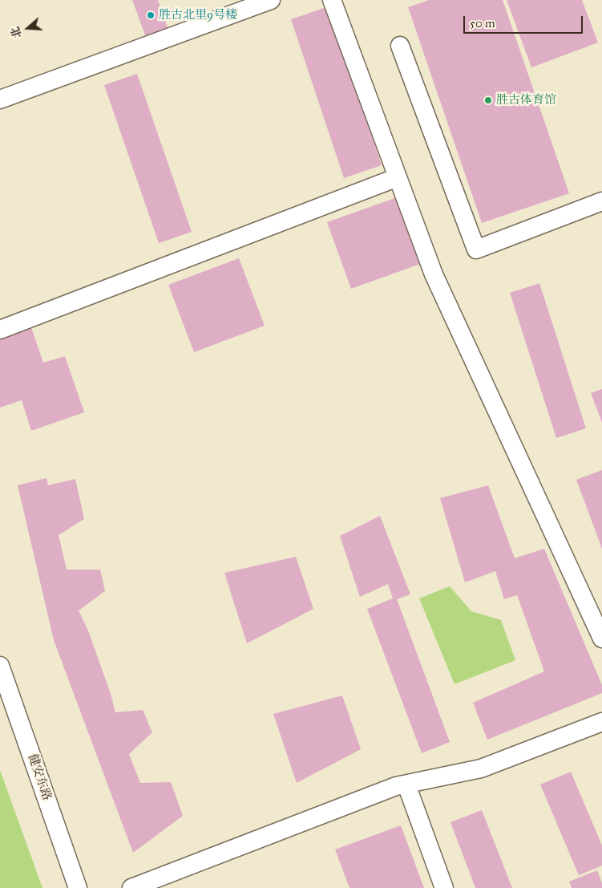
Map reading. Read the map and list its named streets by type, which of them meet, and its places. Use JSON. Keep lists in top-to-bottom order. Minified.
{"streets":{"street":["健安东路"]},"places":["胜古北里9号楼","胜古体育馆"],"scale_bar":"50 m","north":"left"}
